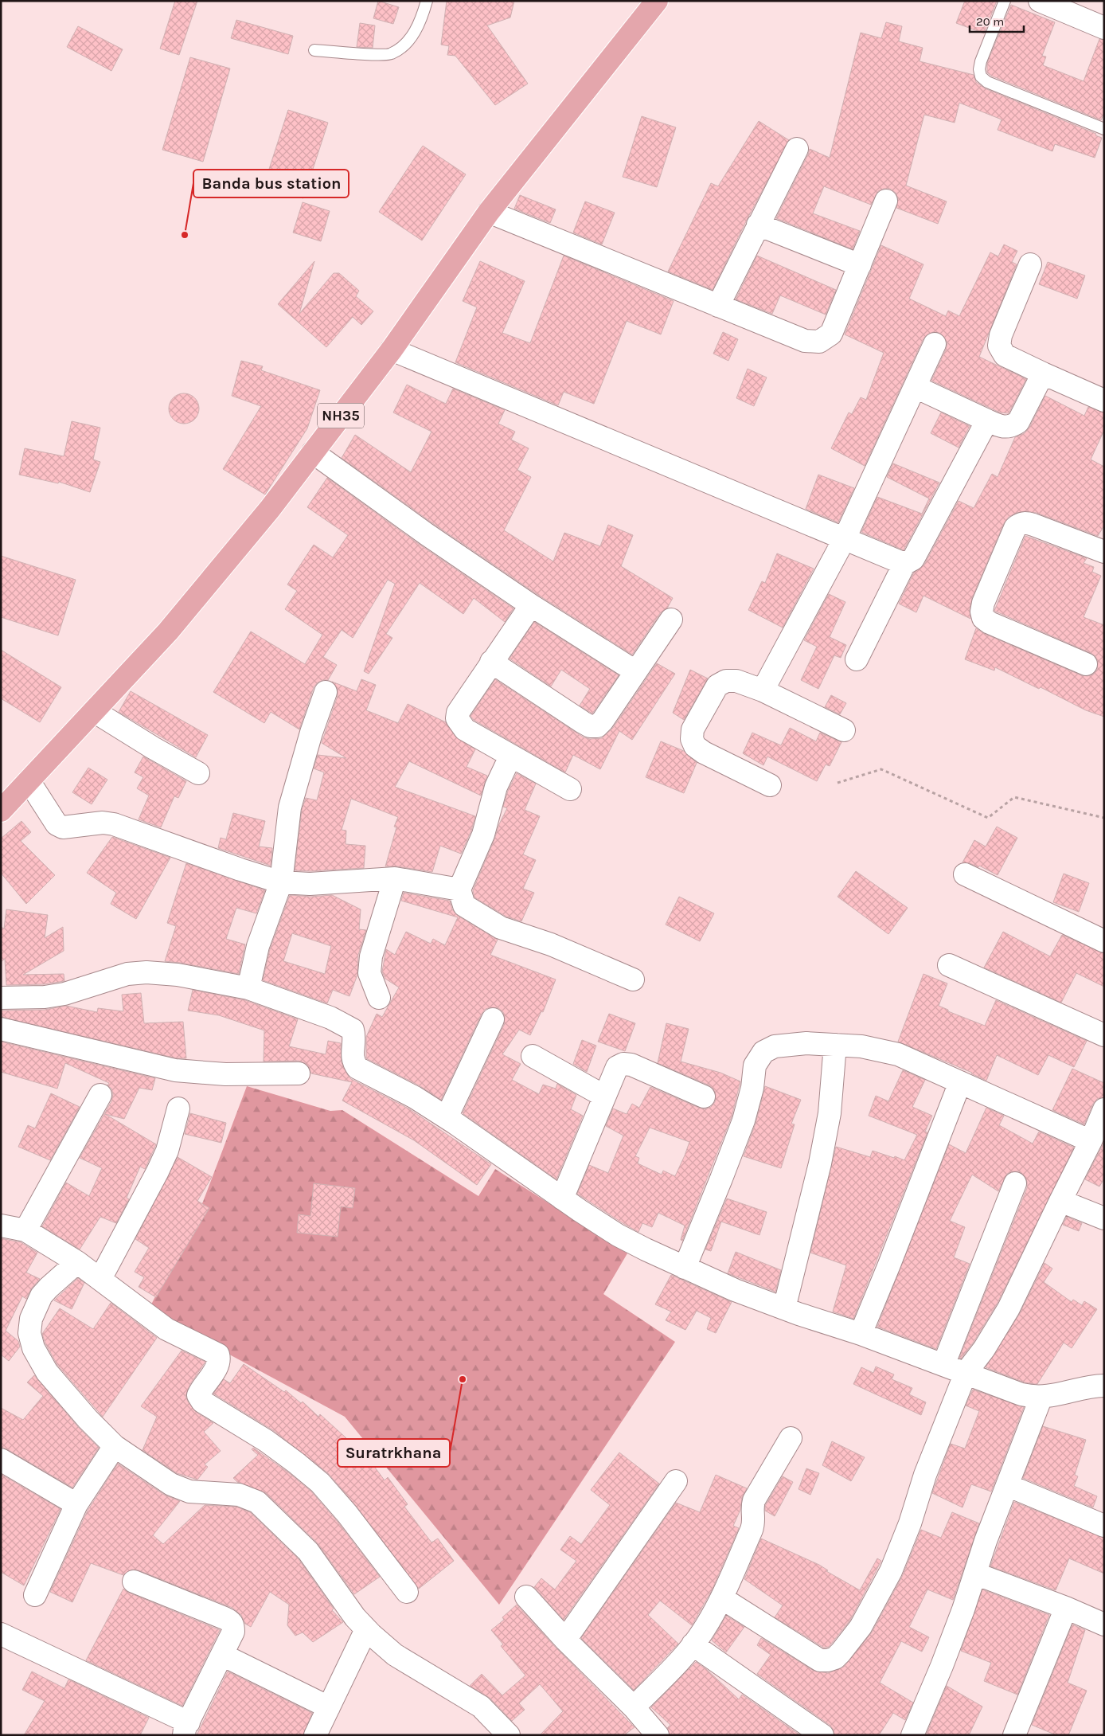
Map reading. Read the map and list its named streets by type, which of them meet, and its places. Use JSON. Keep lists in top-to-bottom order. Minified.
{"streets":{"highway":["NH35"]},"places":["Banda bus station","Suratrkhana"],"scale_bar":"20 m"}
